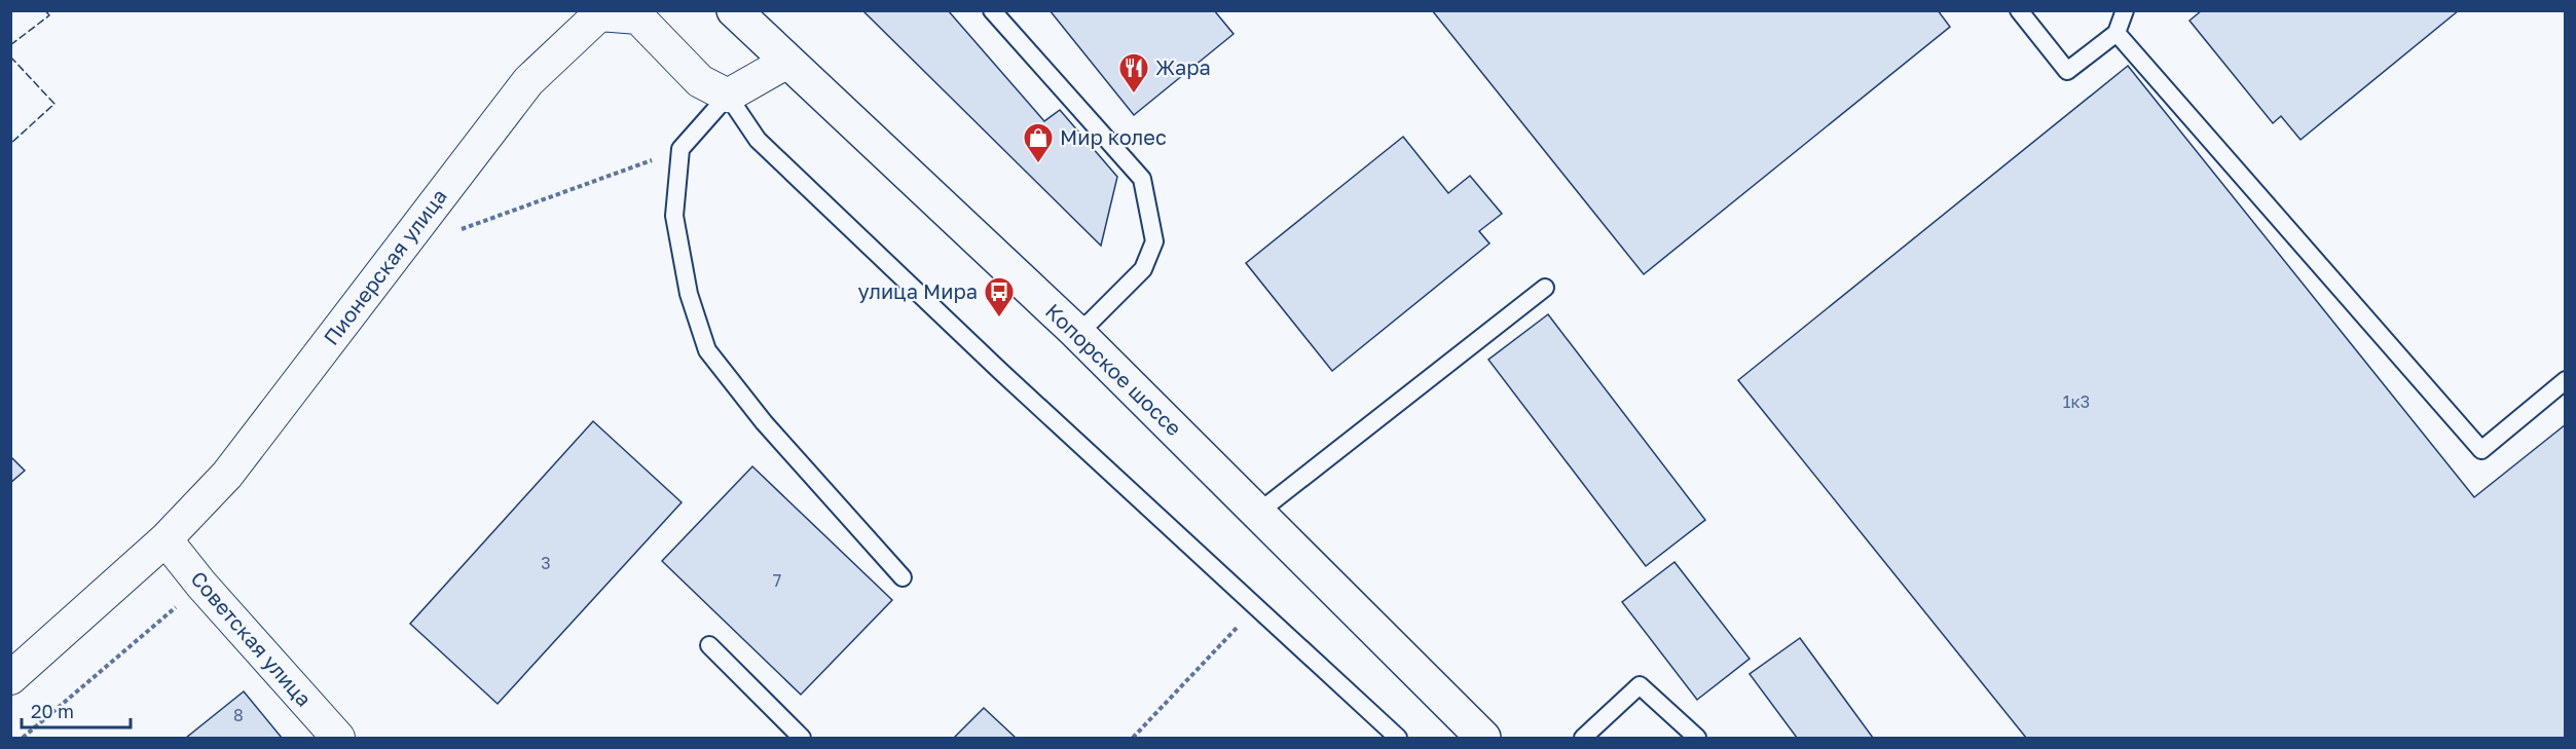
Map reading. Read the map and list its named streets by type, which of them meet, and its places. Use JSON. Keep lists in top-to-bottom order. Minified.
{"streets":{"main road":["Копорское шоссе"],"street":["Пионерская улица","Советская улица"]},"crossings":[["Пионерская улица","Советская улица"]],"places":{"restaurant":["Жара"],"shop":["Мир колес"],"bus stop":["улица Мира"]},"house_numbers":["1к3","3","7","8"],"scale_bar":"20 m"}
